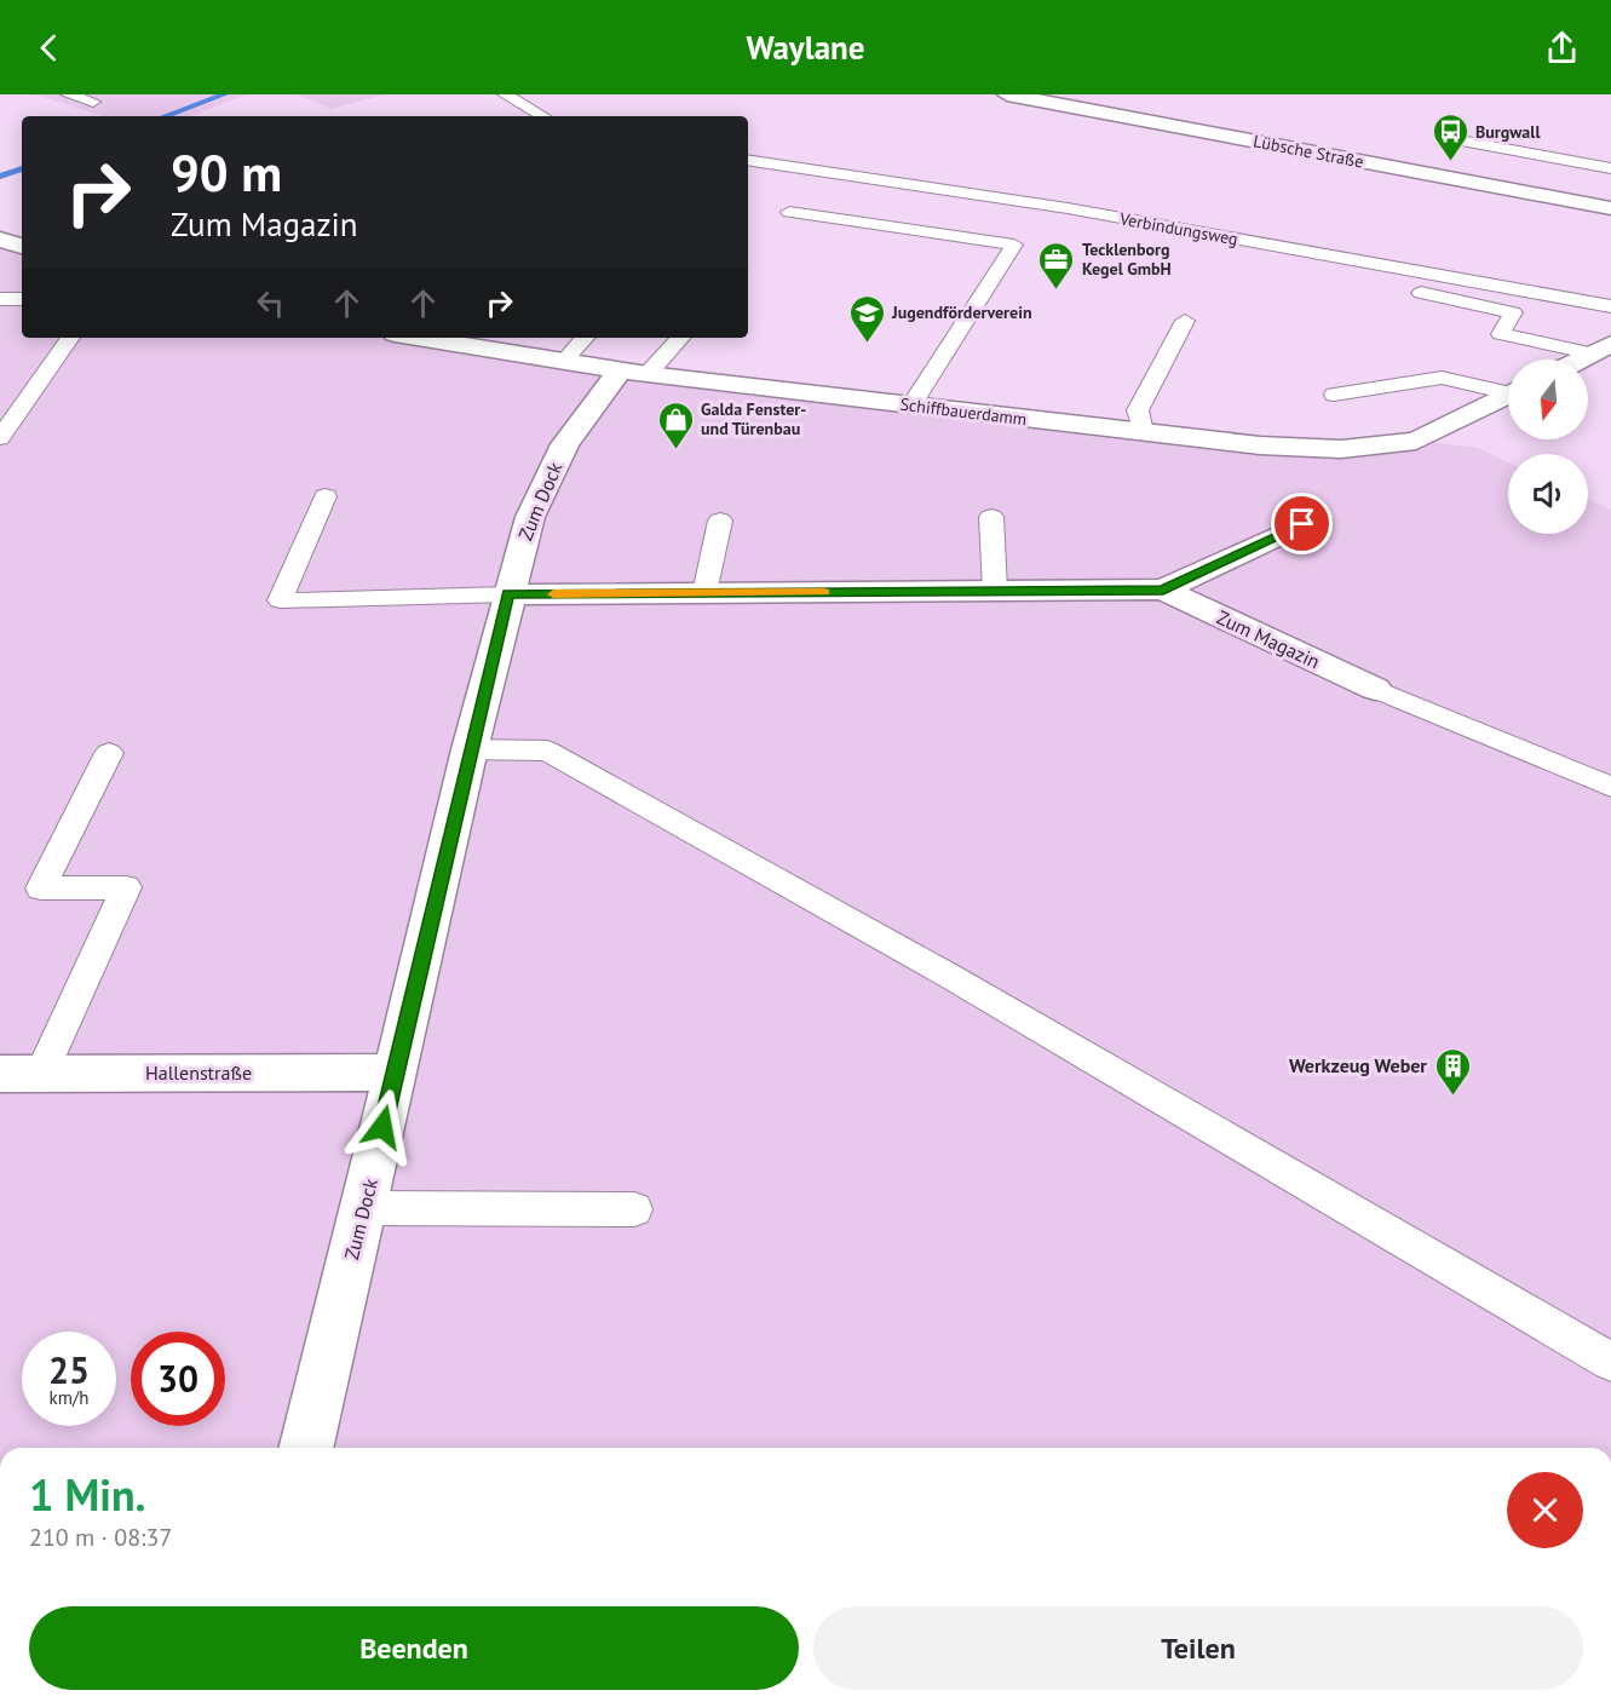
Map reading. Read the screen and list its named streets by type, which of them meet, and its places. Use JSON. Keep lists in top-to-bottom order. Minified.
{"streets":{"street":["Lübsche Straße","Schiffbauerdamm","Zum Dock","Zum Magazin","Hallenstraße"],"lane":["Verbindungsweg"]},"crossings":[["Schiffbauerdamm","Zum Dock"],["Zum Dock","Zum Magazin"],["Zum Dock","Hallenstraße"]],"places":{"bus stop":["Burgwall"],"office":["Tecklenborg Kegel GmbH"],"school or university":["Jugendförderverein"],"shop":["Galda Fenster- und Türenbau"],"building":["Werkzeug Weber"]},"north":"bottom","page":{"header":"Waylane","turn":["90 m","Zum Magazin"],"speed":"25 km/h","limit":"30","heading":["1 Min.","210 m · 08:37"],"buttons":["Beenden","Teilen"]}}
